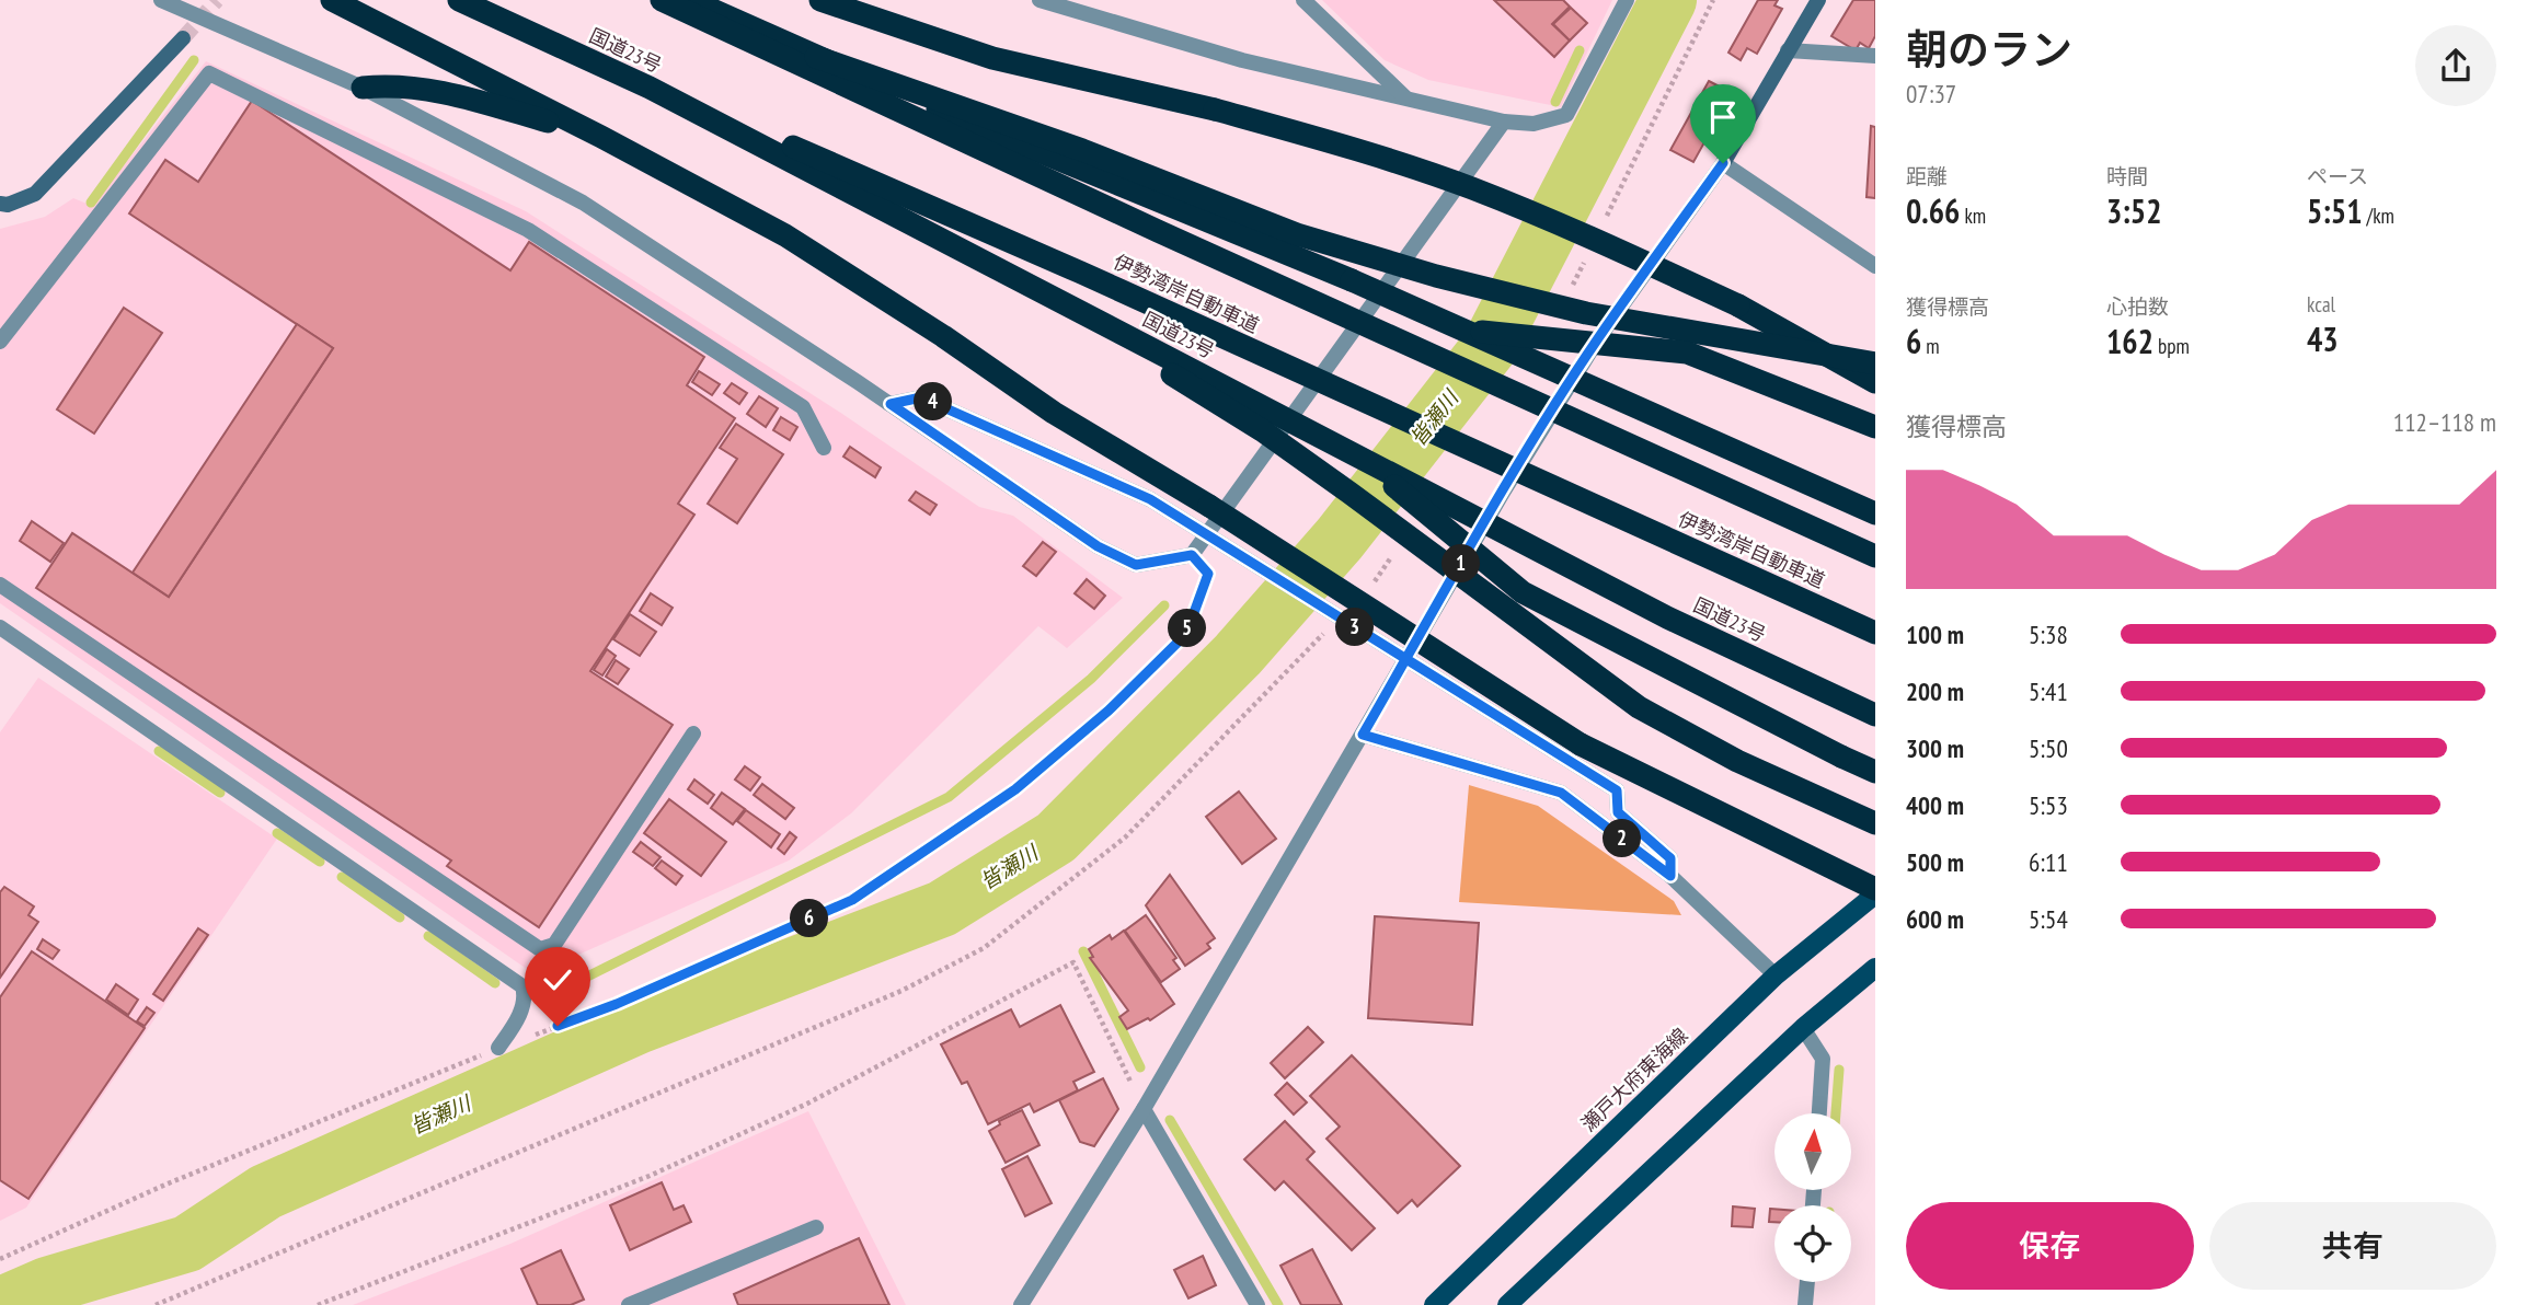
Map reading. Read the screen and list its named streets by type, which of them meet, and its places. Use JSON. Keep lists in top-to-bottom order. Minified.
{"streets":{"highway":["国道23号","伊勢湾岸自動車道"],"main road":["瀬戸大府東海線"]},"water":["皆瀬川"],"north":"top","page":{"heading":["朝のラン","07:37"],"stats":[["距離","0.66 km"],["時間","3:52"],["ペース","5:51 /km"],["獲得標高","6 m"],["心拍数","162 bpm"],["kcal","43"]],"pins":["4","1","3","5","2","6"],"chart":["獲得標高","112–118 m"],"list":[{"name":"100 m","note":"5:38"},{"name":"200 m","note":"5:41"},{"name":"300 m","note":"5:50"},{"name":"400 m","note":"5:53"},{"name":"500 m","note":"6:11"},{"name":"600 m","note":"5:54"}],"buttons":["保存","共有"]}}
